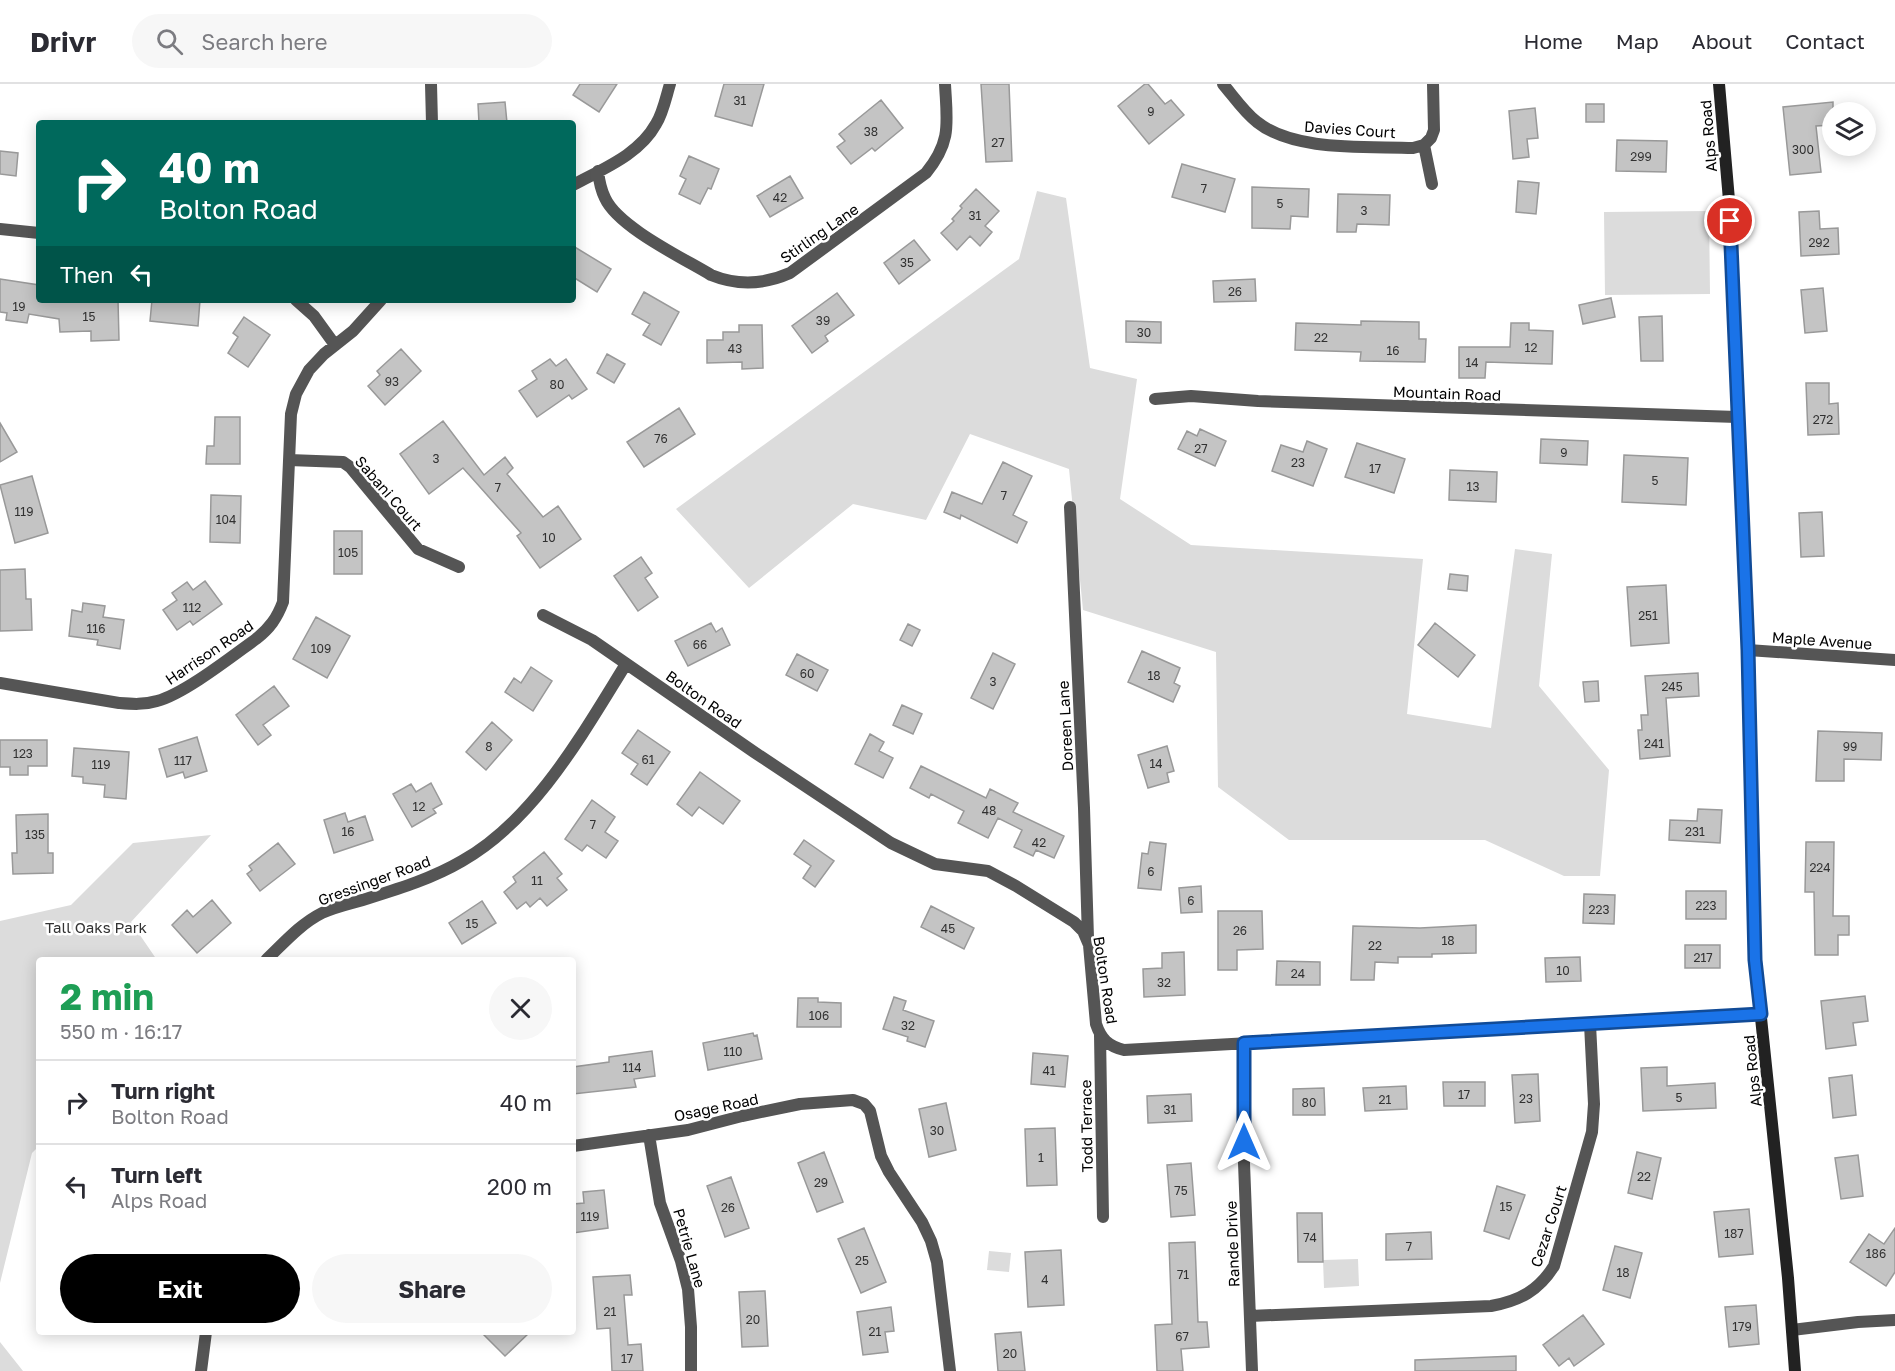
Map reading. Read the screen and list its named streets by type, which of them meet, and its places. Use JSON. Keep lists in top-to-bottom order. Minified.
{"streets":{"main road":["Alps Road"],"street":["Davies Court","Stirling Lane","Mountain Road","Sabani Court","Maple Avenue","Harrison Road","Bolton Road","Doreen Lane","Gressinger Road","Osage Road","Todd Terrace","Cezar Court","Rande Drive","Petrie Lane"]},"crossings":[["Alps Road","Mountain Road"],["Alps Road","Maple Avenue"],["Alps Road","Bolton Road"],["Sabani Court","Harrison Road"],["Bolton Road","Doreen Lane"],["Bolton Road","Gressinger Road"],["Bolton Road","Todd Terrace"],["Bolton Road","Cezar Court"],["Bolton Road","Rande Drive"],["Osage Road","Petrie Lane"],["Cezar Court","Rande Drive"]],"parks":["Tall Oaks Park"],"house_numbers":["31","9","38","27","300","299","7","42","5","3","31","292","35","26","19","15","39","30","22","12","43","16","14","93","80","272","76","27","9","3","23","17","5","13","7","7","119","104","10","105","112","251","116","66","109","60","18","3","245","241","8","99","123","61","117","14","119","12","48","7","16","231","135","42","224","6","11","6","223","223","15","45","26","18","22","217","10","24","32","106","32","110","114","41","17","5","23","21","80","31","30","1","22","29","75","15","26","119","187","74","7","186","25","18","71","4","21","20","179","21","67","20","17"],"page":{"header":"Drivr","search":"Search here","nav":["Home","Map","About","Contact"],"turn":["40 m","Bolton Road"],"then":"Then","heading":["2 min","550 m · 16:17"],"list":[{"name":"Turn right","note":"Bolton Road","value":"40 m"},{"name":"Turn left","note":"Alps Road","value":"200 m"}],"buttons":["Exit","Share"]}}
